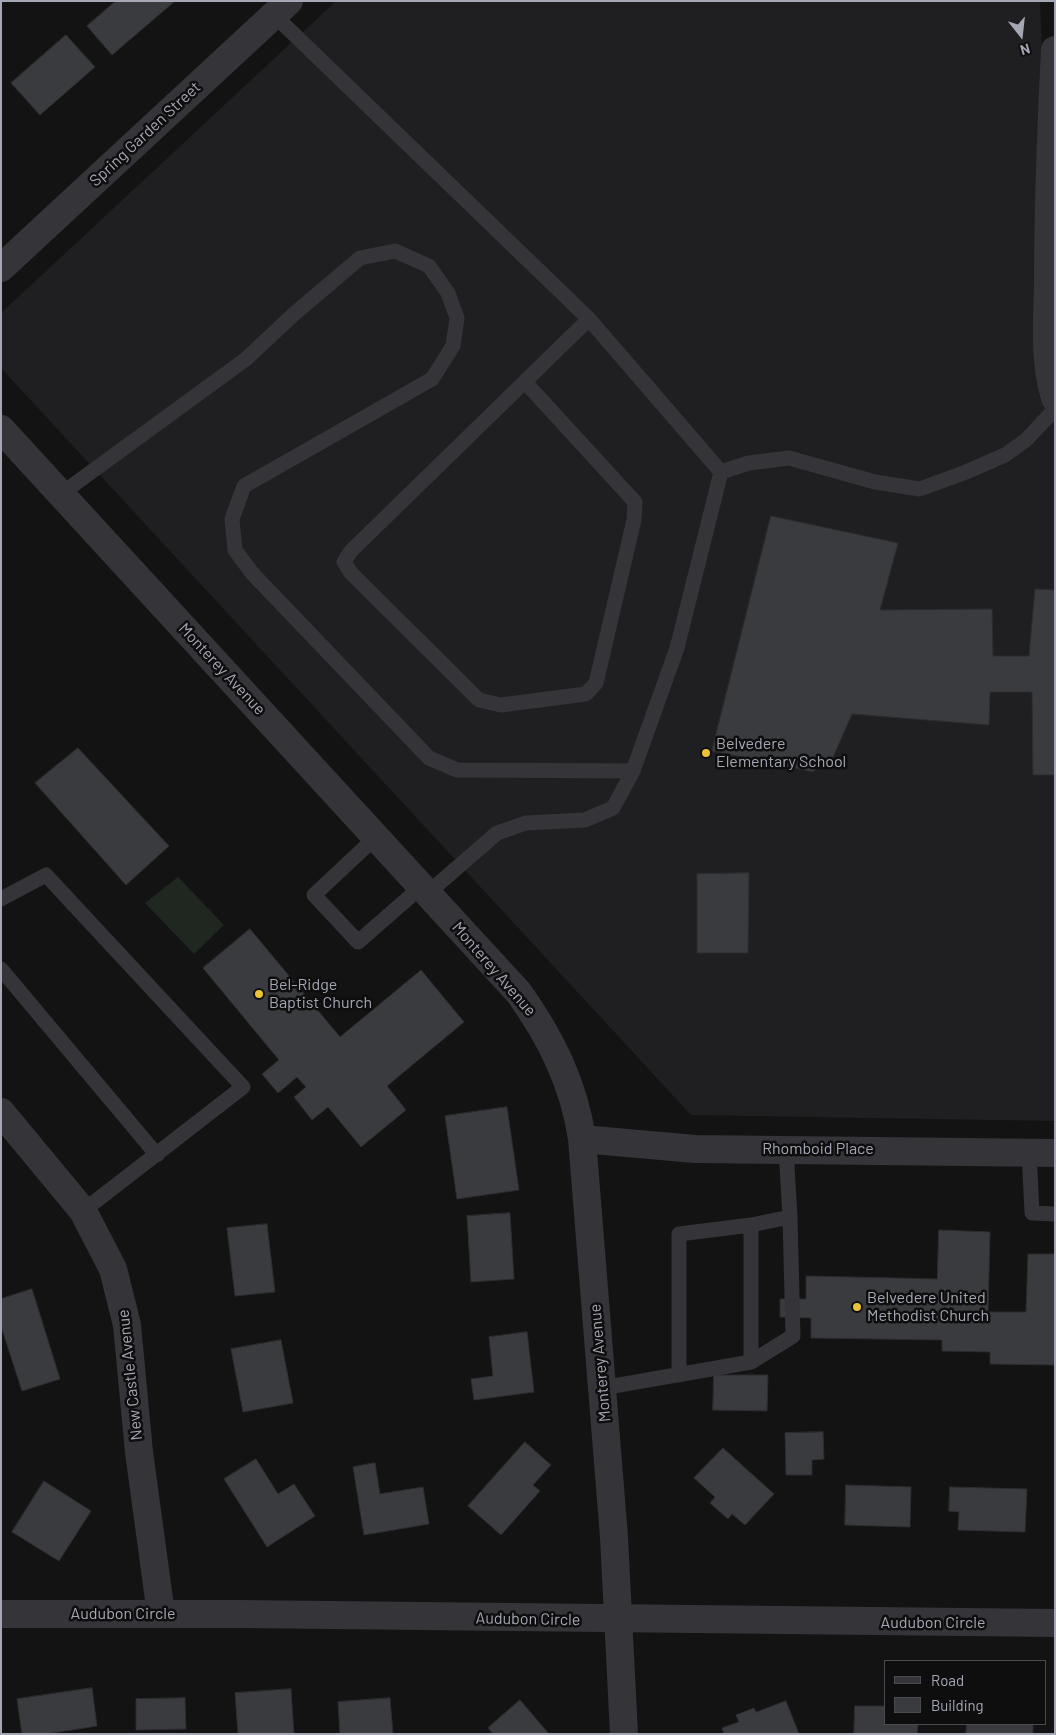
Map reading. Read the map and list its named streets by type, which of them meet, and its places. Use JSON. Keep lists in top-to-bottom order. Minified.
{"streets":{"street":["Spring Garden Street","Monterey Avenue","Rhomboid Place","New Castle Avenue","Audubon Circle"]},"crossings":[["Monterey Avenue","Rhomboid Place"],["Monterey Avenue","Audubon Circle"],["New Castle Avenue","Audubon Circle"]],"places":["Belvedere Elementary School","Bel-Ridge Baptist Church","Belvedere United Methodist Church"],"legend":["Road","Building"],"north":"bottom"}
